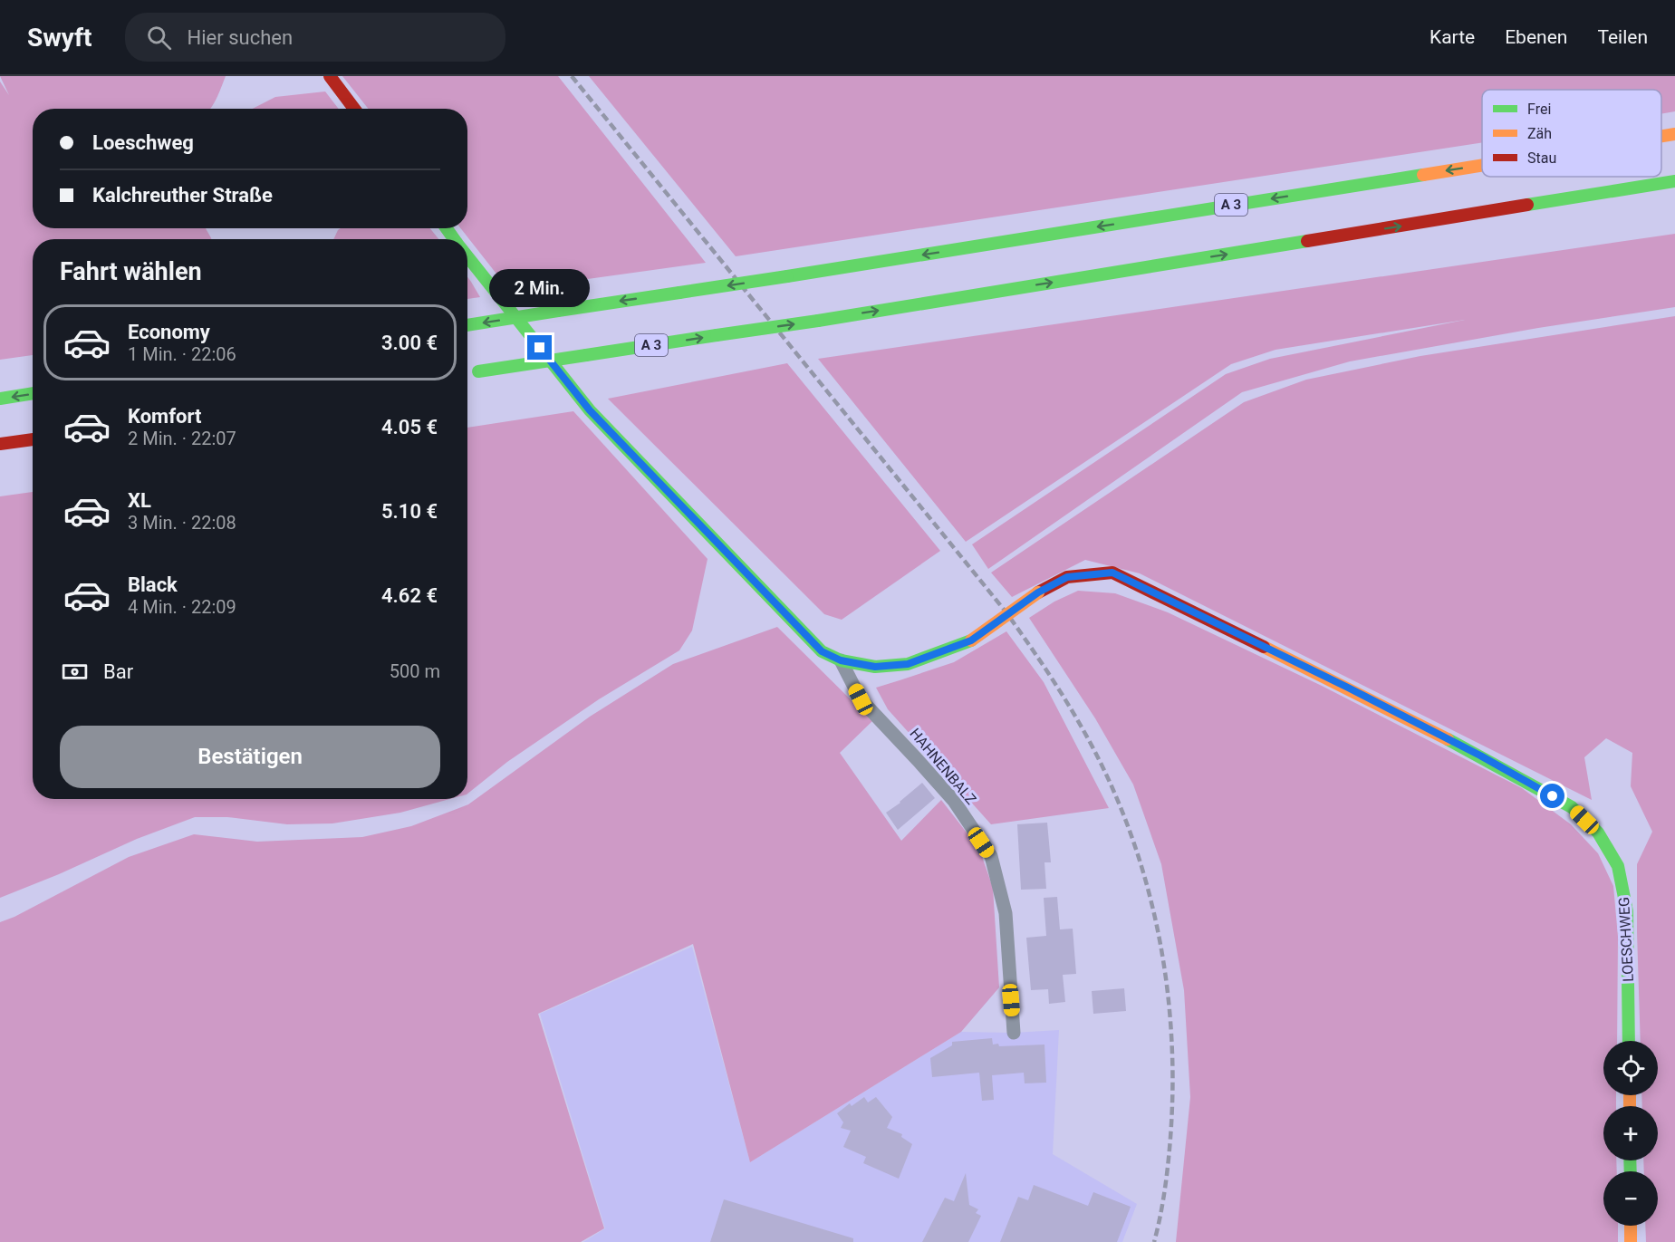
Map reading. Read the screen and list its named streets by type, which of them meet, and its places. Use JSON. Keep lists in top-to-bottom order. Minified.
{"streets":{"main road":["A 3","LOESCHWEG"],"street":["HAHNENBALZ"]},"crossings":[["HAHNENBALZ","LOESCHWEG"]],"legend":["Frei","Zäh","Stau"],"page":{"header":"Swyft","search":"Hier suchen","nav":["Karte","Ebenen","Teilen"],"banner":["Loeschweg","Kalchreuther Straße"],"heading":"Fahrt wählen","bubble":"2 Min.","list":[{"name":"Economy","note":"1 Min. · 22:06","value":"3.00 €"},{"name":"Komfort","note":"2 Min. · 22:07","value":"4.05 €"},{"name":"XL","note":"3 Min. · 22:08","value":"5.10 €"},{"name":"Black","note":"4 Min. · 22:09","value":"4.62 €"}],"pay":["Bar","500 m"],"buttons":"Bestätigen","map_buttons":["+","−"]}}
